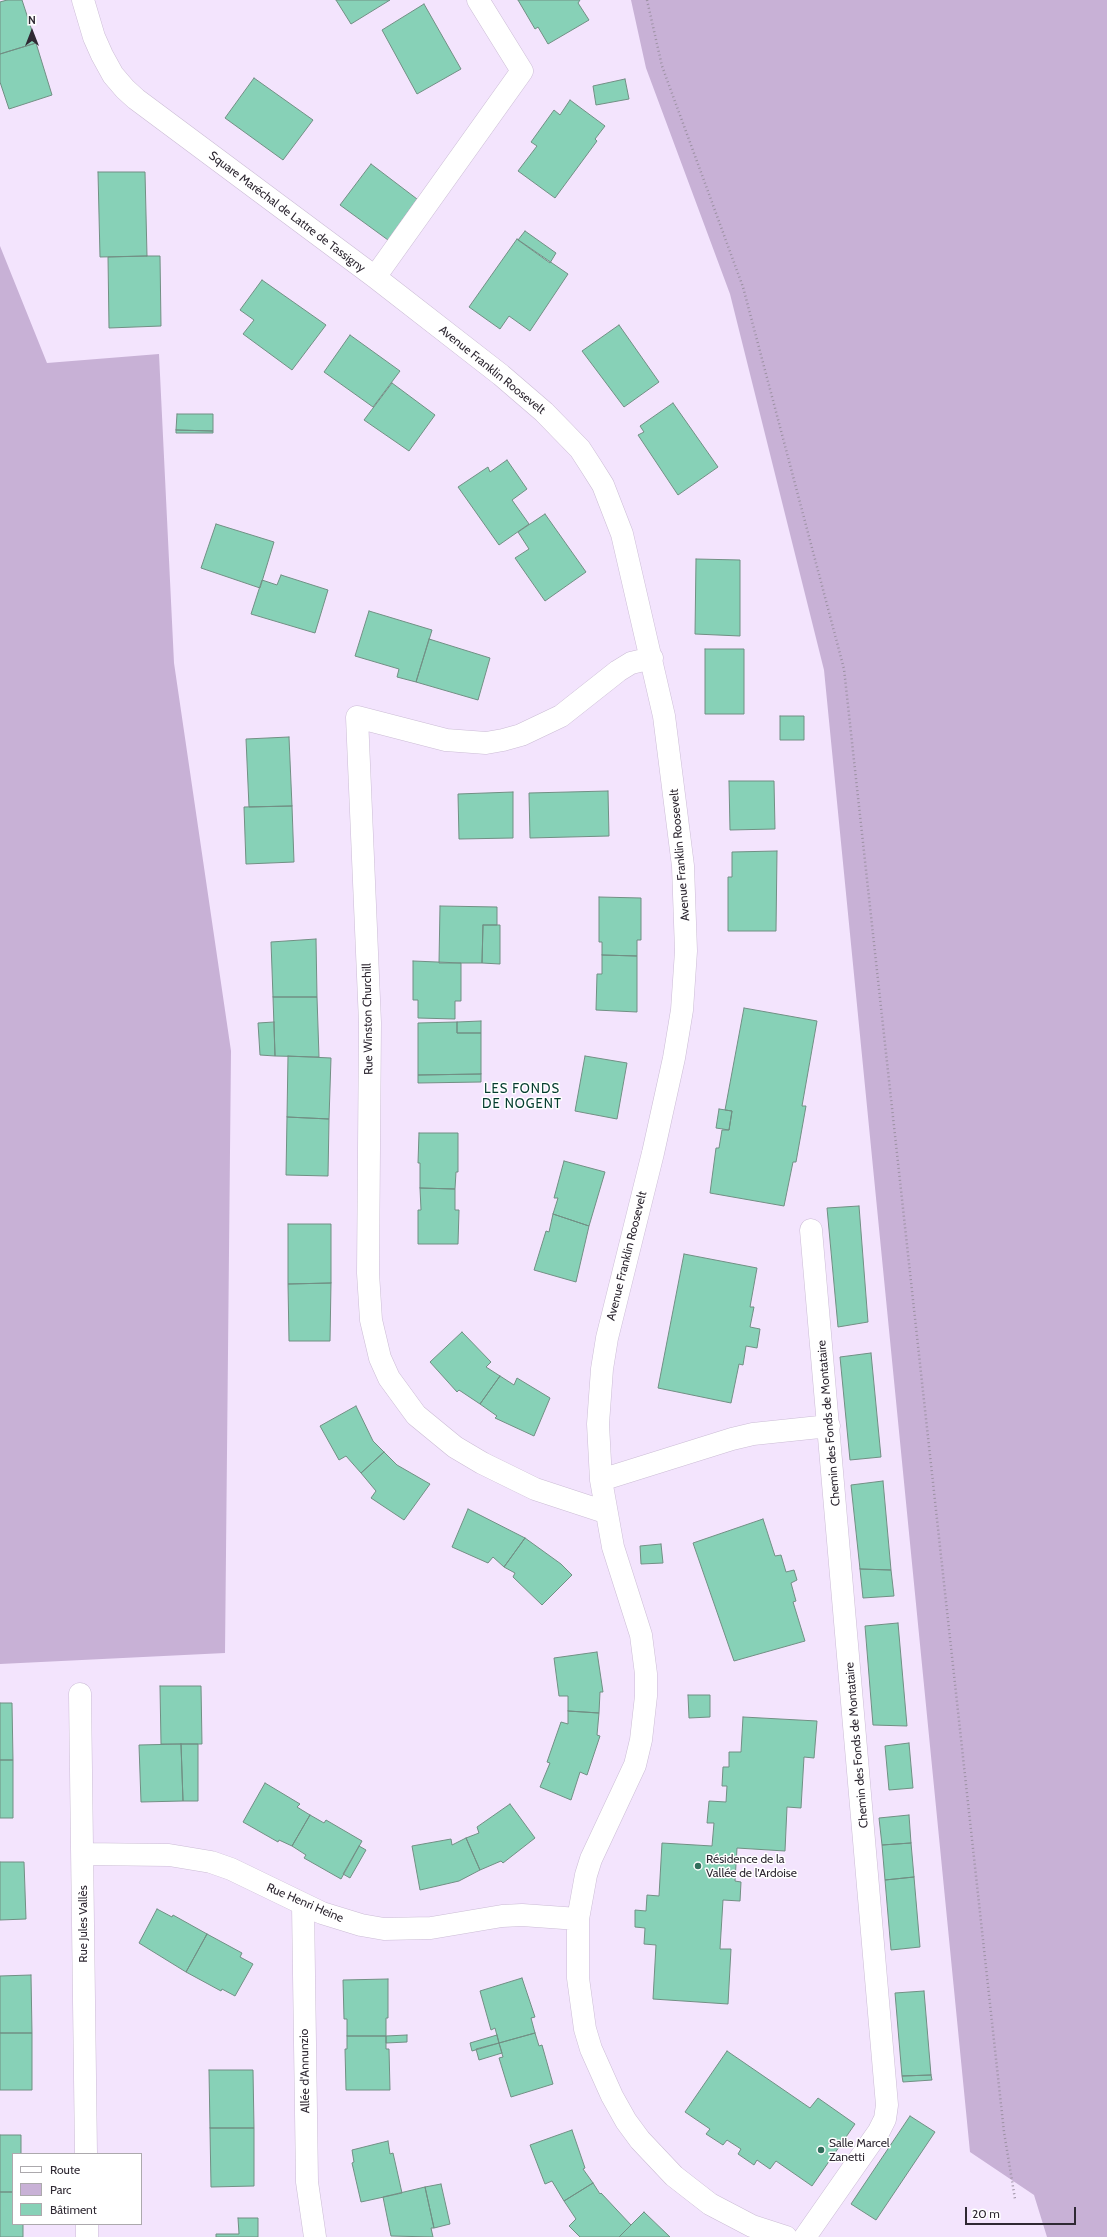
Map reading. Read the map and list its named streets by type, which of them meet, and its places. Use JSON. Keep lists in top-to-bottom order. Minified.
{"streets":{"street":["Square Maréchal de Lattre de Tassigny","Avenue Franklin Roosevelt","Rue Winston Churchill","Chemin des Fonds de Montataire","Rue Henri Heine","Rue Jules Vallès","Allée d'Annunzio"]},"crossings":[["Square Maréchal de Lattre de Tassigny","Avenue Franklin Roosevelt"],["Avenue Franklin Roosevelt","Rue Winston Churchill"],["Avenue Franklin Roosevelt","Rue Henri Heine"],["Rue Henri Heine","Rue Jules Vallès"],["Rue Henri Heine","Allée d'Annunzio"]],"districts":["LES FONDS DE NOGENT"],"places":["Résidence de la Vallée de l'Ardoise","Salle Marcel Zanetti"],"legend":["Route","Parc","Bâtiment"],"scale_bar":"20 m","north":"top"}
